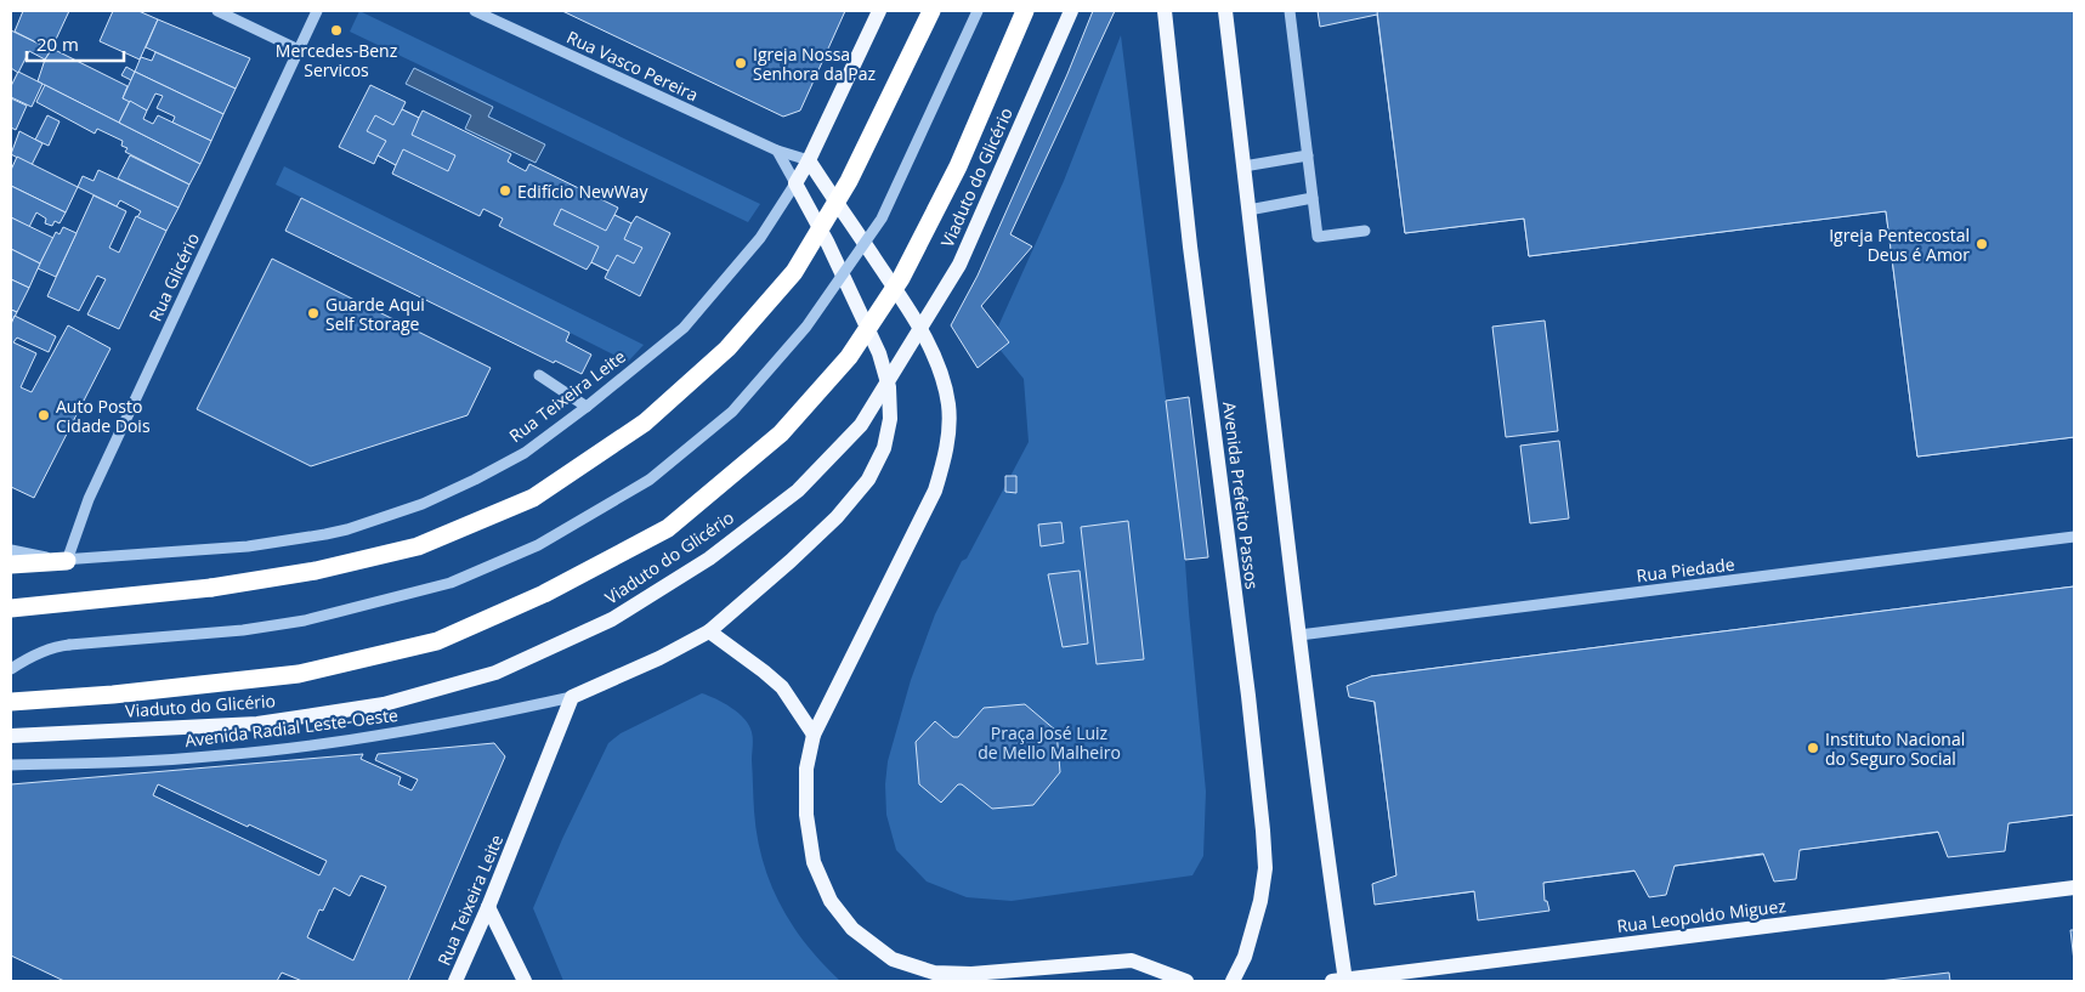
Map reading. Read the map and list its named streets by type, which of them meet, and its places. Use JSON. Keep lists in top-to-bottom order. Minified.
{"streets":{"highway":["Viaduto do Glicério"],"main road":["Rua Teixeira Leite","Avenida Prefeito Passos","Rua Leopoldo Miguez"],"street":["Rua Vasco Pereira","Rua Glicério","Rua Piedade","Avenida Radial Leste-Oeste"]},"crossings":[["Rua Vasco Pereira","Rua Teixeira Leite"],["Rua Glicério","Rua Teixeira Leite"],["Rua Teixeira Leite","Avenida Radial Leste-Oeste"]],"parks":["Praça José Luiz de Mello Malheiro"],"places":["Mercedes-Benz Servicos","Igreja Nossa Senhora da Paz","Edifício NewWay","Igreja Pentecostal Deus é Amor","Guarde Aqui Self Storage","Auto Posto Cidade Dois","Instituto Nacional do Seguro Social"],"scale_bar":"20 m"}
